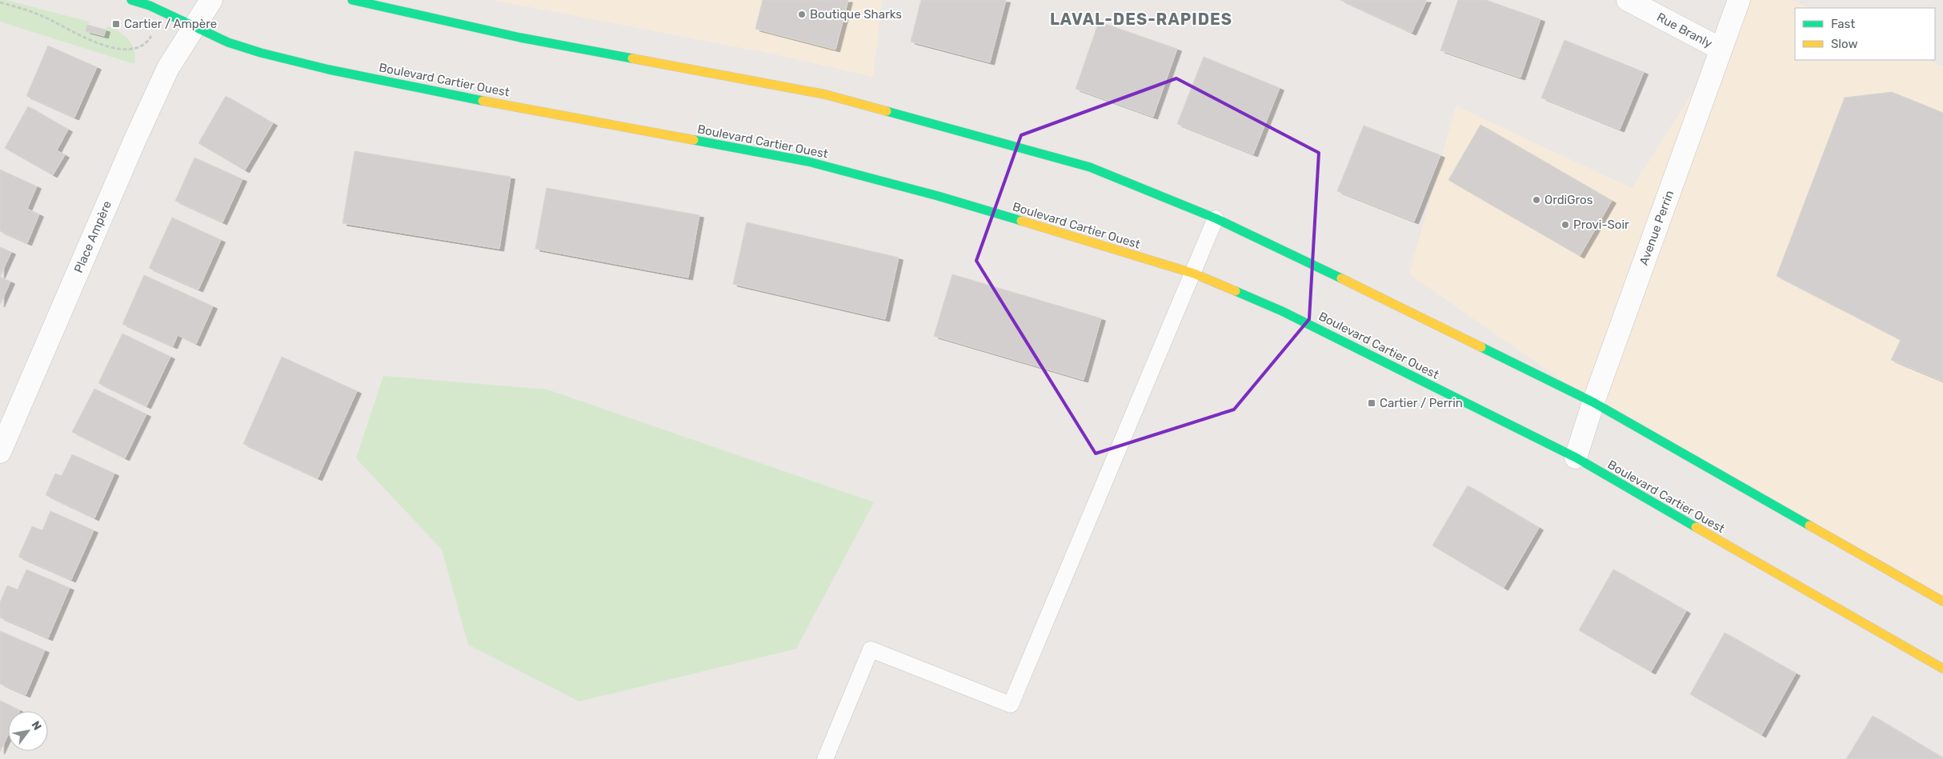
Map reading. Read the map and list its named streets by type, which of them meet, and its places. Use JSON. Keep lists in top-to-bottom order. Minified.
{"streets":{"street":["Rue Branly","Boulevard Cartier Ouest","Avenue Perrin","Place Ampère"]},"crossings":[["Rue Branly","Avenue Perrin"],["Boulevard Cartier Ouest","Avenue Perrin"],["Boulevard Cartier Ouest","Place Ampère"]],"districts":["LAVAL-DES-RAPIDES"],"places":{"other":["Boutique Sharks","OrdiGros","Provi-Soir"],"transit":["Cartier / Ampère","Cartier / Perrin"]},"legend":["Fast","Slow"],"north":"top right"}
